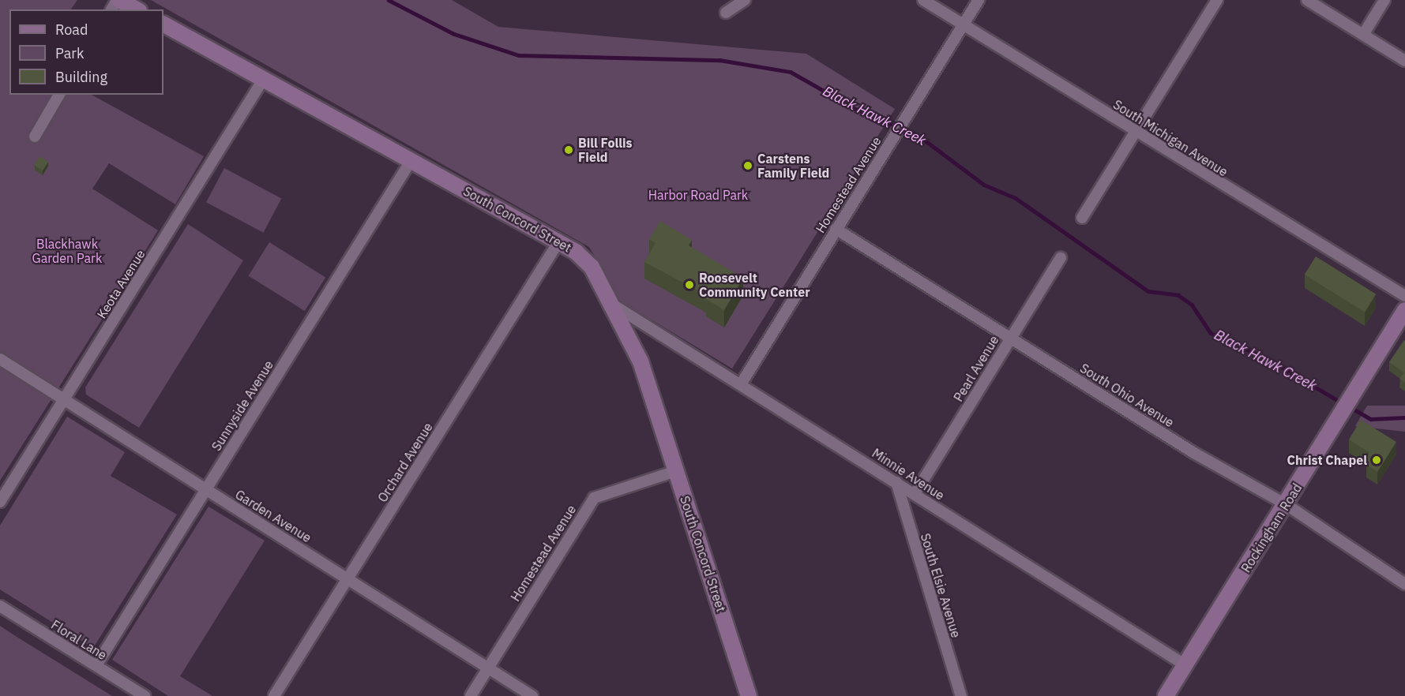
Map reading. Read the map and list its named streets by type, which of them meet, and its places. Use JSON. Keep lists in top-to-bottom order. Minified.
{"streets":{"street":["South Michigan Avenue","Homestead Avenue","South Concord Street","Keota Avenue","Pearl Avenue","South Ohio Avenue","Sunnyside Avenue","Orchard Avenue","Minnie Avenue","Garden Avenue","Rockingham Road","South Elsie Avenue","Floral Lane"]},"crossings":[["South Michigan Avenue","Homestead Avenue"],["Homestead Avenue","South Concord Street"],["Homestead Avenue","South Ohio Avenue"],["Homestead Avenue","Minnie Avenue"],["Homestead Avenue","Garden Avenue"],["South Concord Street","Keota Avenue"],["South Concord Street","Sunnyside Avenue"],["South Concord Street","Orchard Avenue"],["South Concord Street","Minnie Avenue"],["Keota Avenue","Garden Avenue"],["Pearl Avenue","South Ohio Avenue"],["Pearl Avenue","Minnie Avenue"],["South Ohio Avenue","Rockingham Road"],["Sunnyside Avenue","Garden Avenue"],["Sunnyside Avenue","Floral Lane"],["Orchard Avenue","Garden Avenue"],["Minnie Avenue","Rockingham Road"],["Minnie Avenue","South Elsie Avenue"]],"water":["Black Hawk Creek"],"parks":["Harbor Road Park","Blackhawk Garden Park"],"places":["Bill Follis Field","Carstens Family Field","Roosevelt Community Center","Christ Chapel"],"legend":["Road","Park","Building"]}
